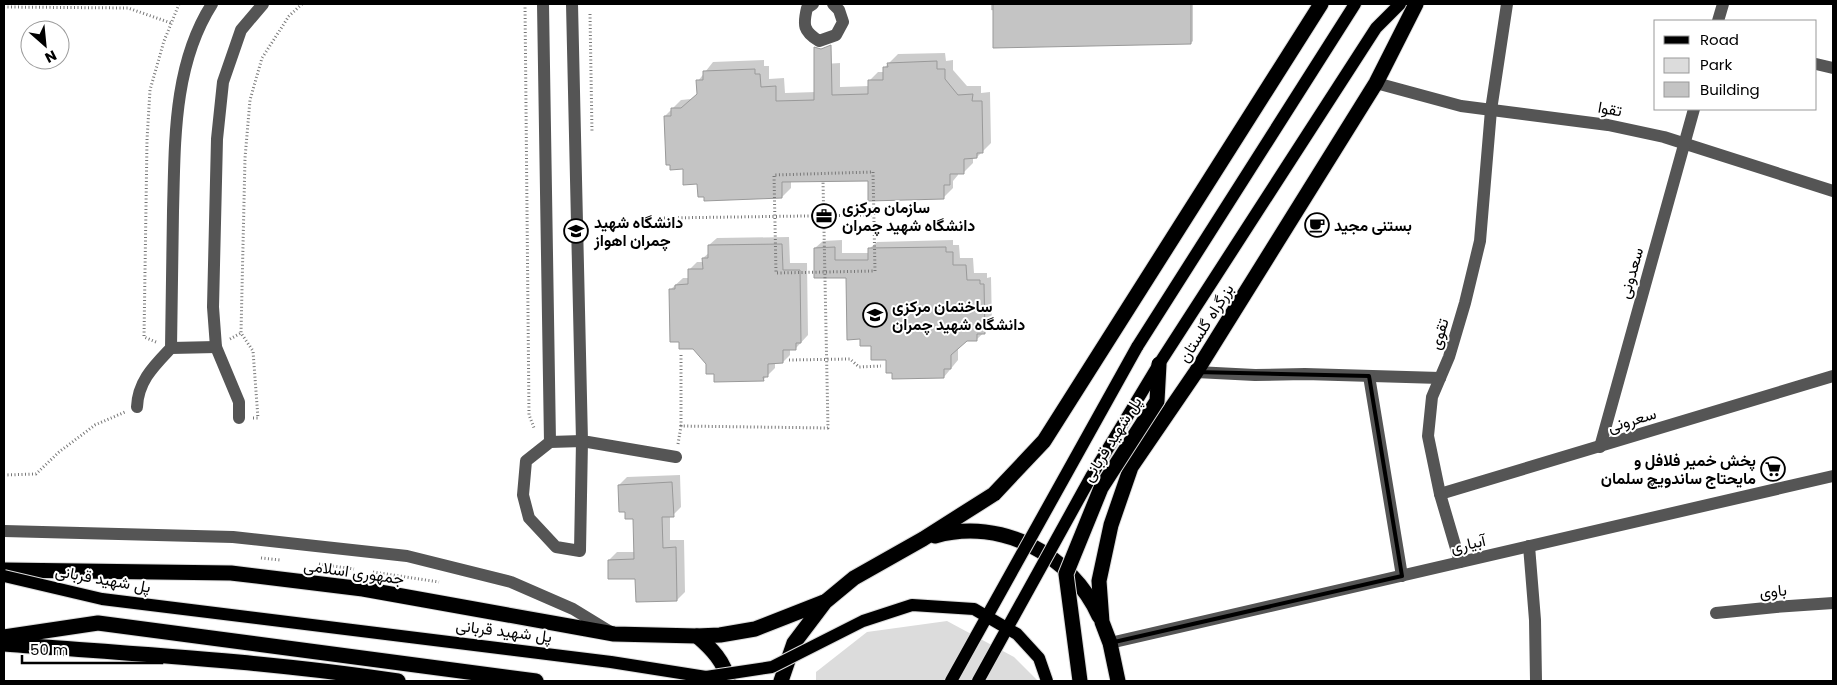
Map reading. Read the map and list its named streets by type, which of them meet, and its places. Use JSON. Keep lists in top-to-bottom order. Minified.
{"streets":{"highway":["بزرگراه گلستان","پل شهید قربانی","جمهوری اسلامی"],"street":["تقوا","سعدونی","تقوی","سعرونی","آبیاری","باوی"]},"crossings":[["تقوا","سعدونی"],["تقوا","بزرگراه گلستان"],["تقوا","تقوی"],["سعدونی","سعرونی"],["بزرگراه گلستان","آبیاری"],["تقوی","سعرونی"],["تقوی","آبیاری"]],"places":{"office":["سازمان مرکزی دانشگاه شهید چمران"],"cafe":["بستنی مجید"],"school or university":["دانشگاه شهید چمران اهواز","ساختمان مرکزی دانشگاه شهید چمران"],"supermarket":["پخش خمیر فلافل و مایحتاج ساندویچ سلمان"]},"legend":["Road","Park","Building"],"scale_bar":"50 m","north":"bottom right"}
